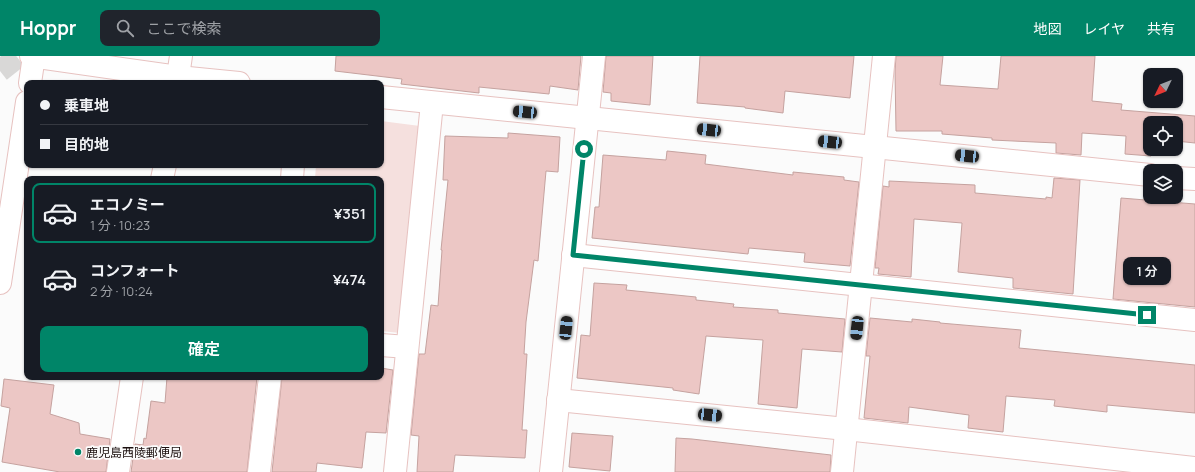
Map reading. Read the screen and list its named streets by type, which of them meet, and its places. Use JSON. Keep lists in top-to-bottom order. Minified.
{"places":["鹿児島西陵郵便局"],"north":"bottom left","page":{"header":"Hoppr","search":"ここで検索","nav":["地図","レイヤ","共有"],"banner":["乗車地","目的地"],"list":[{"name":"エコノミー","note":"1 分 · 10:23","value":"¥351"},{"name":"コンフォート","note":"2 分 · 10:24","value":"¥474"}],"bubble":"1 分","buttons":"確定"}}
